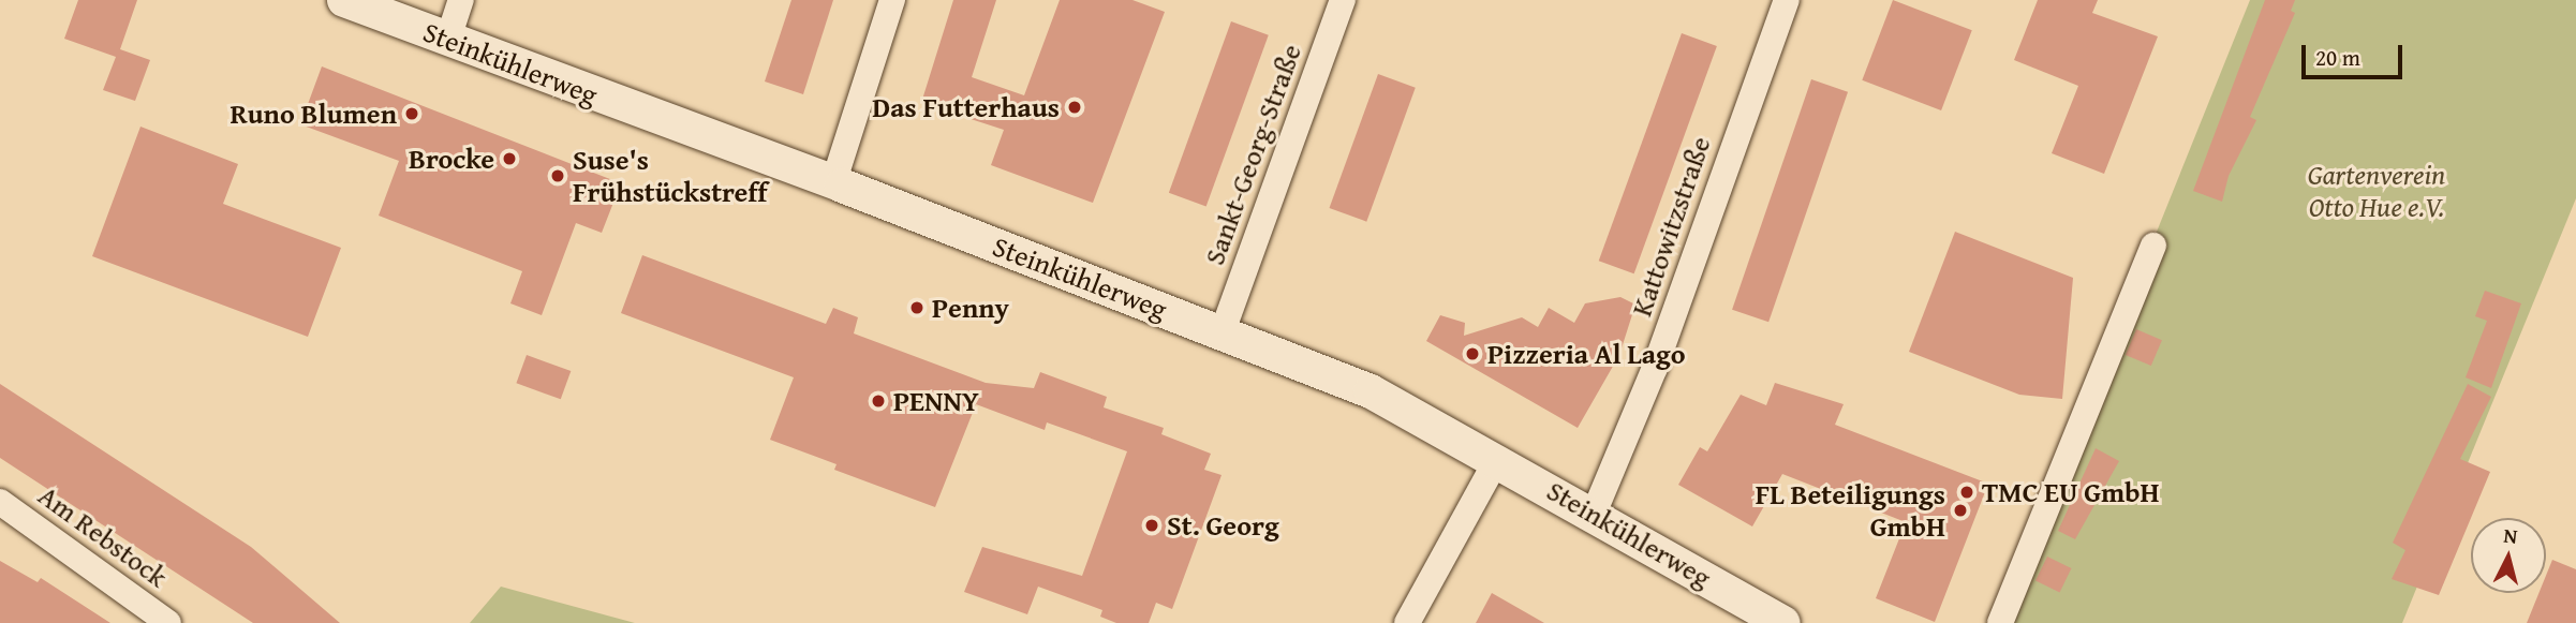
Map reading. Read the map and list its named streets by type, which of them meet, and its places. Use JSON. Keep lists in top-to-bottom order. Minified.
{"streets":{"street":["Steinkühlerweg","Sankt-Georg-Straße","Kattowitzstraße","Am Rebstock"]},"crossings":[["Steinkühlerweg","Sankt-Georg-Straße"],["Steinkühlerweg","Kattowitzstraße"]],"parks":["Gartenverein Otto Hue e.V."],"places":["Das Futterhaus","Runo Blumen","Brocke","Suse's Frühstückstreff","Penny","Pizzeria Al Lago","PENNY","TMC EU GmbH","FL Beteiligungs GmbH","St. Georg"],"scale_bar":"20 m","north":"top"}
